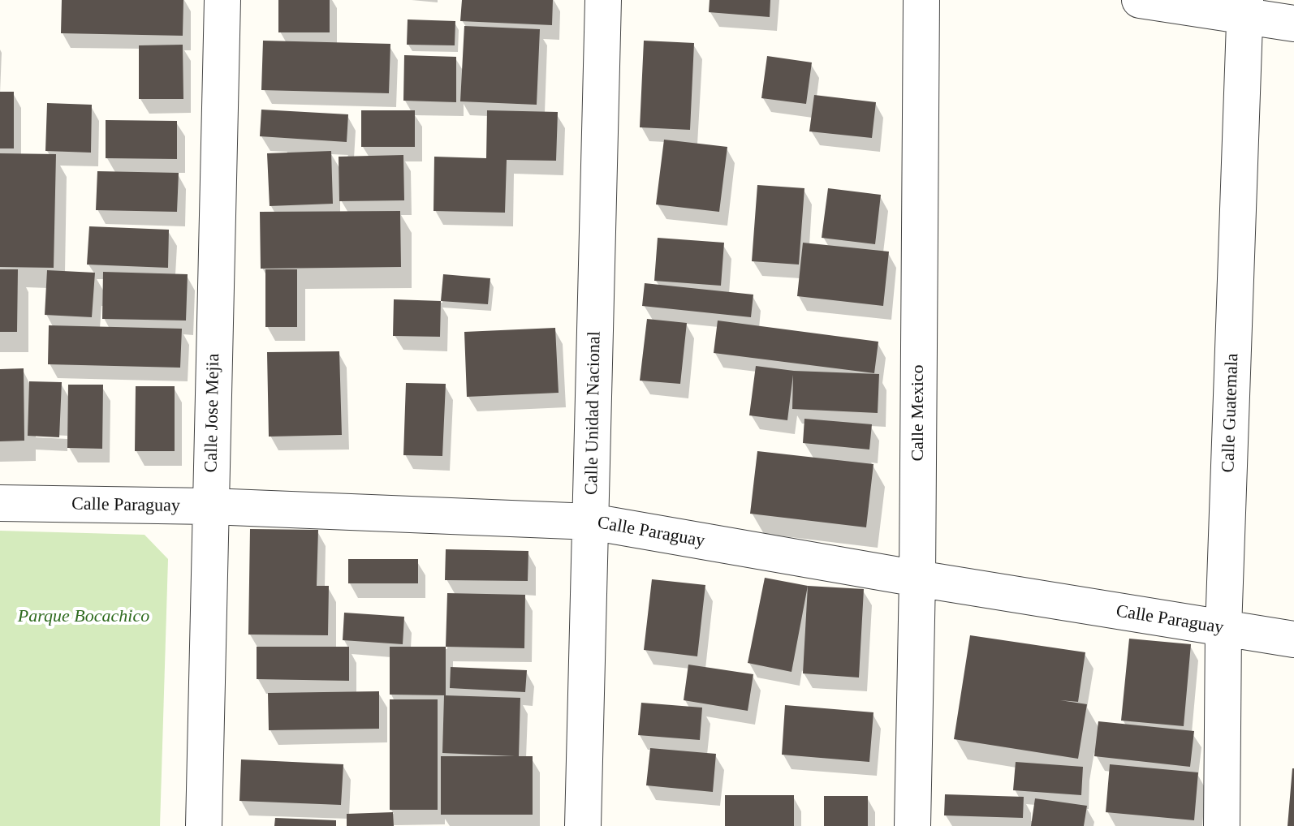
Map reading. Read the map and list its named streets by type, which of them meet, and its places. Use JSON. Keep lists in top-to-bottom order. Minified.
{"streets":{"street":["Calle Jose Mejia","Calle Unidad Nacional","Calle Mexico","Calle Guatemala","Calle Paraguay"]},"crossings":[["Calle Jose Mejia","Calle Paraguay"],["Calle Unidad Nacional","Calle Paraguay"],["Calle Mexico","Calle Paraguay"],["Calle Guatemala","Calle Paraguay"]],"parks":["Parque Bocachico"]}
